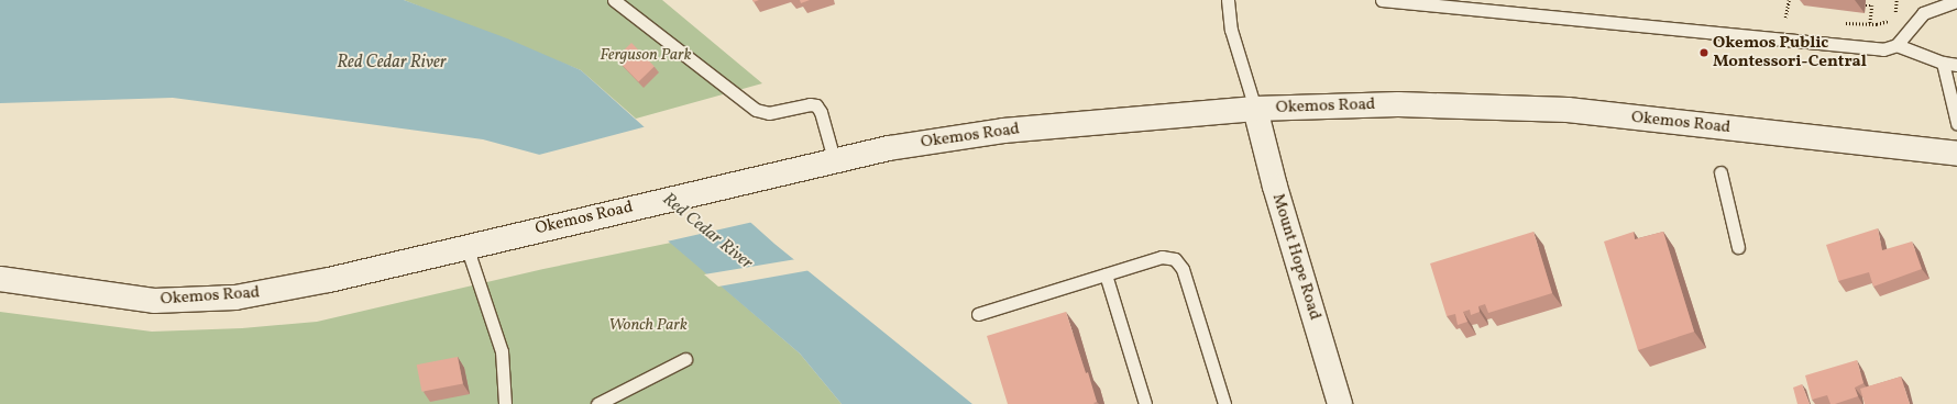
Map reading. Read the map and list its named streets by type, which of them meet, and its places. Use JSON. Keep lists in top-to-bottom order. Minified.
{"streets":{"main road":["Okemos Road","Mount Hope Road"]},"crossings":[["Okemos Road","Mount Hope Road"]],"water":["Red Cedar River"],"parks":["Ferguson Park","Wonch Park"],"places":["Okemos Public Montessori-Central"]}
